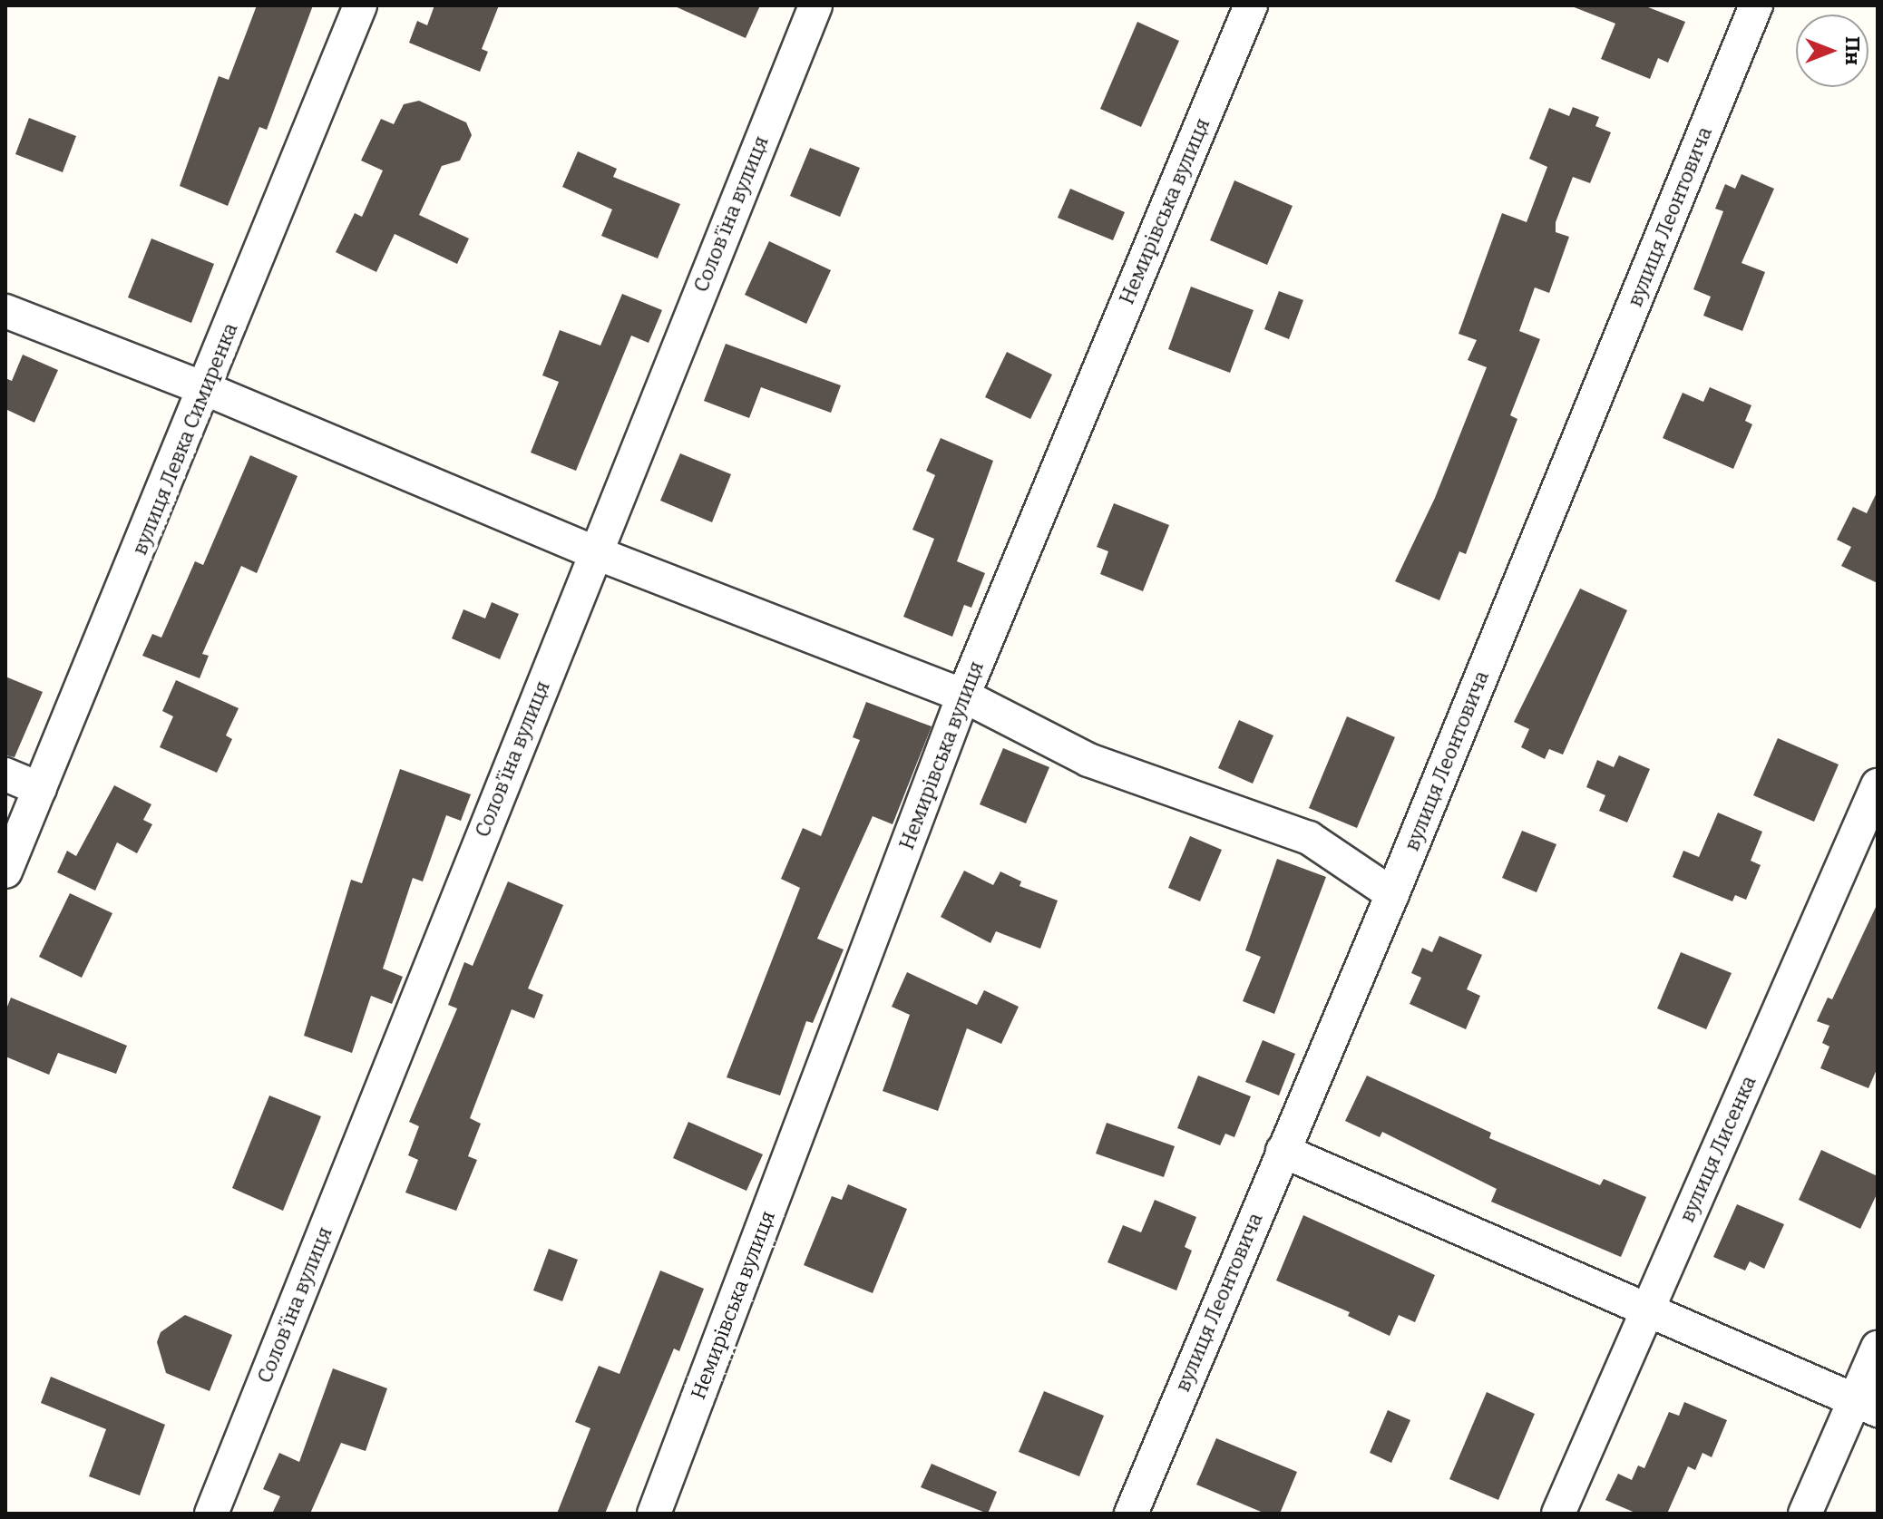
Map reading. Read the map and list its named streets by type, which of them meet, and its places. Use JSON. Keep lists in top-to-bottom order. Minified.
{"streets":{"street":["Немирівська вулиця","Соловʼїна вулиця","вулиця Леонтовича","вулиця Левка Симиренка","вулиця Лисенка"]},"north":"right"}
